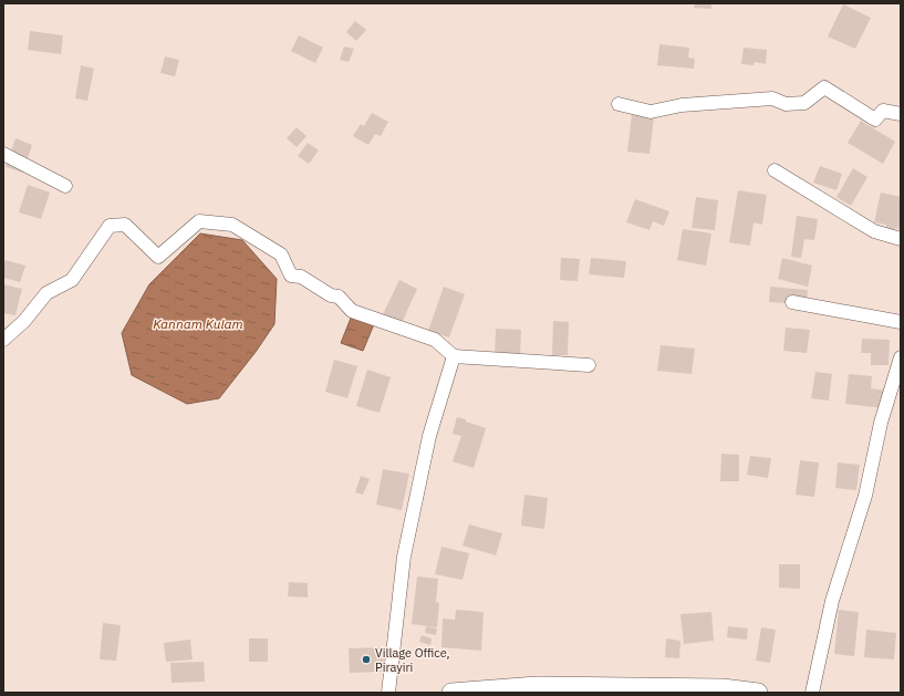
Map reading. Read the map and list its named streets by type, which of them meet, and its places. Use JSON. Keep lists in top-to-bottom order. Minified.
{"water":["Kannam Kulam"],"places":["Village Office, Pirayiri"]}
